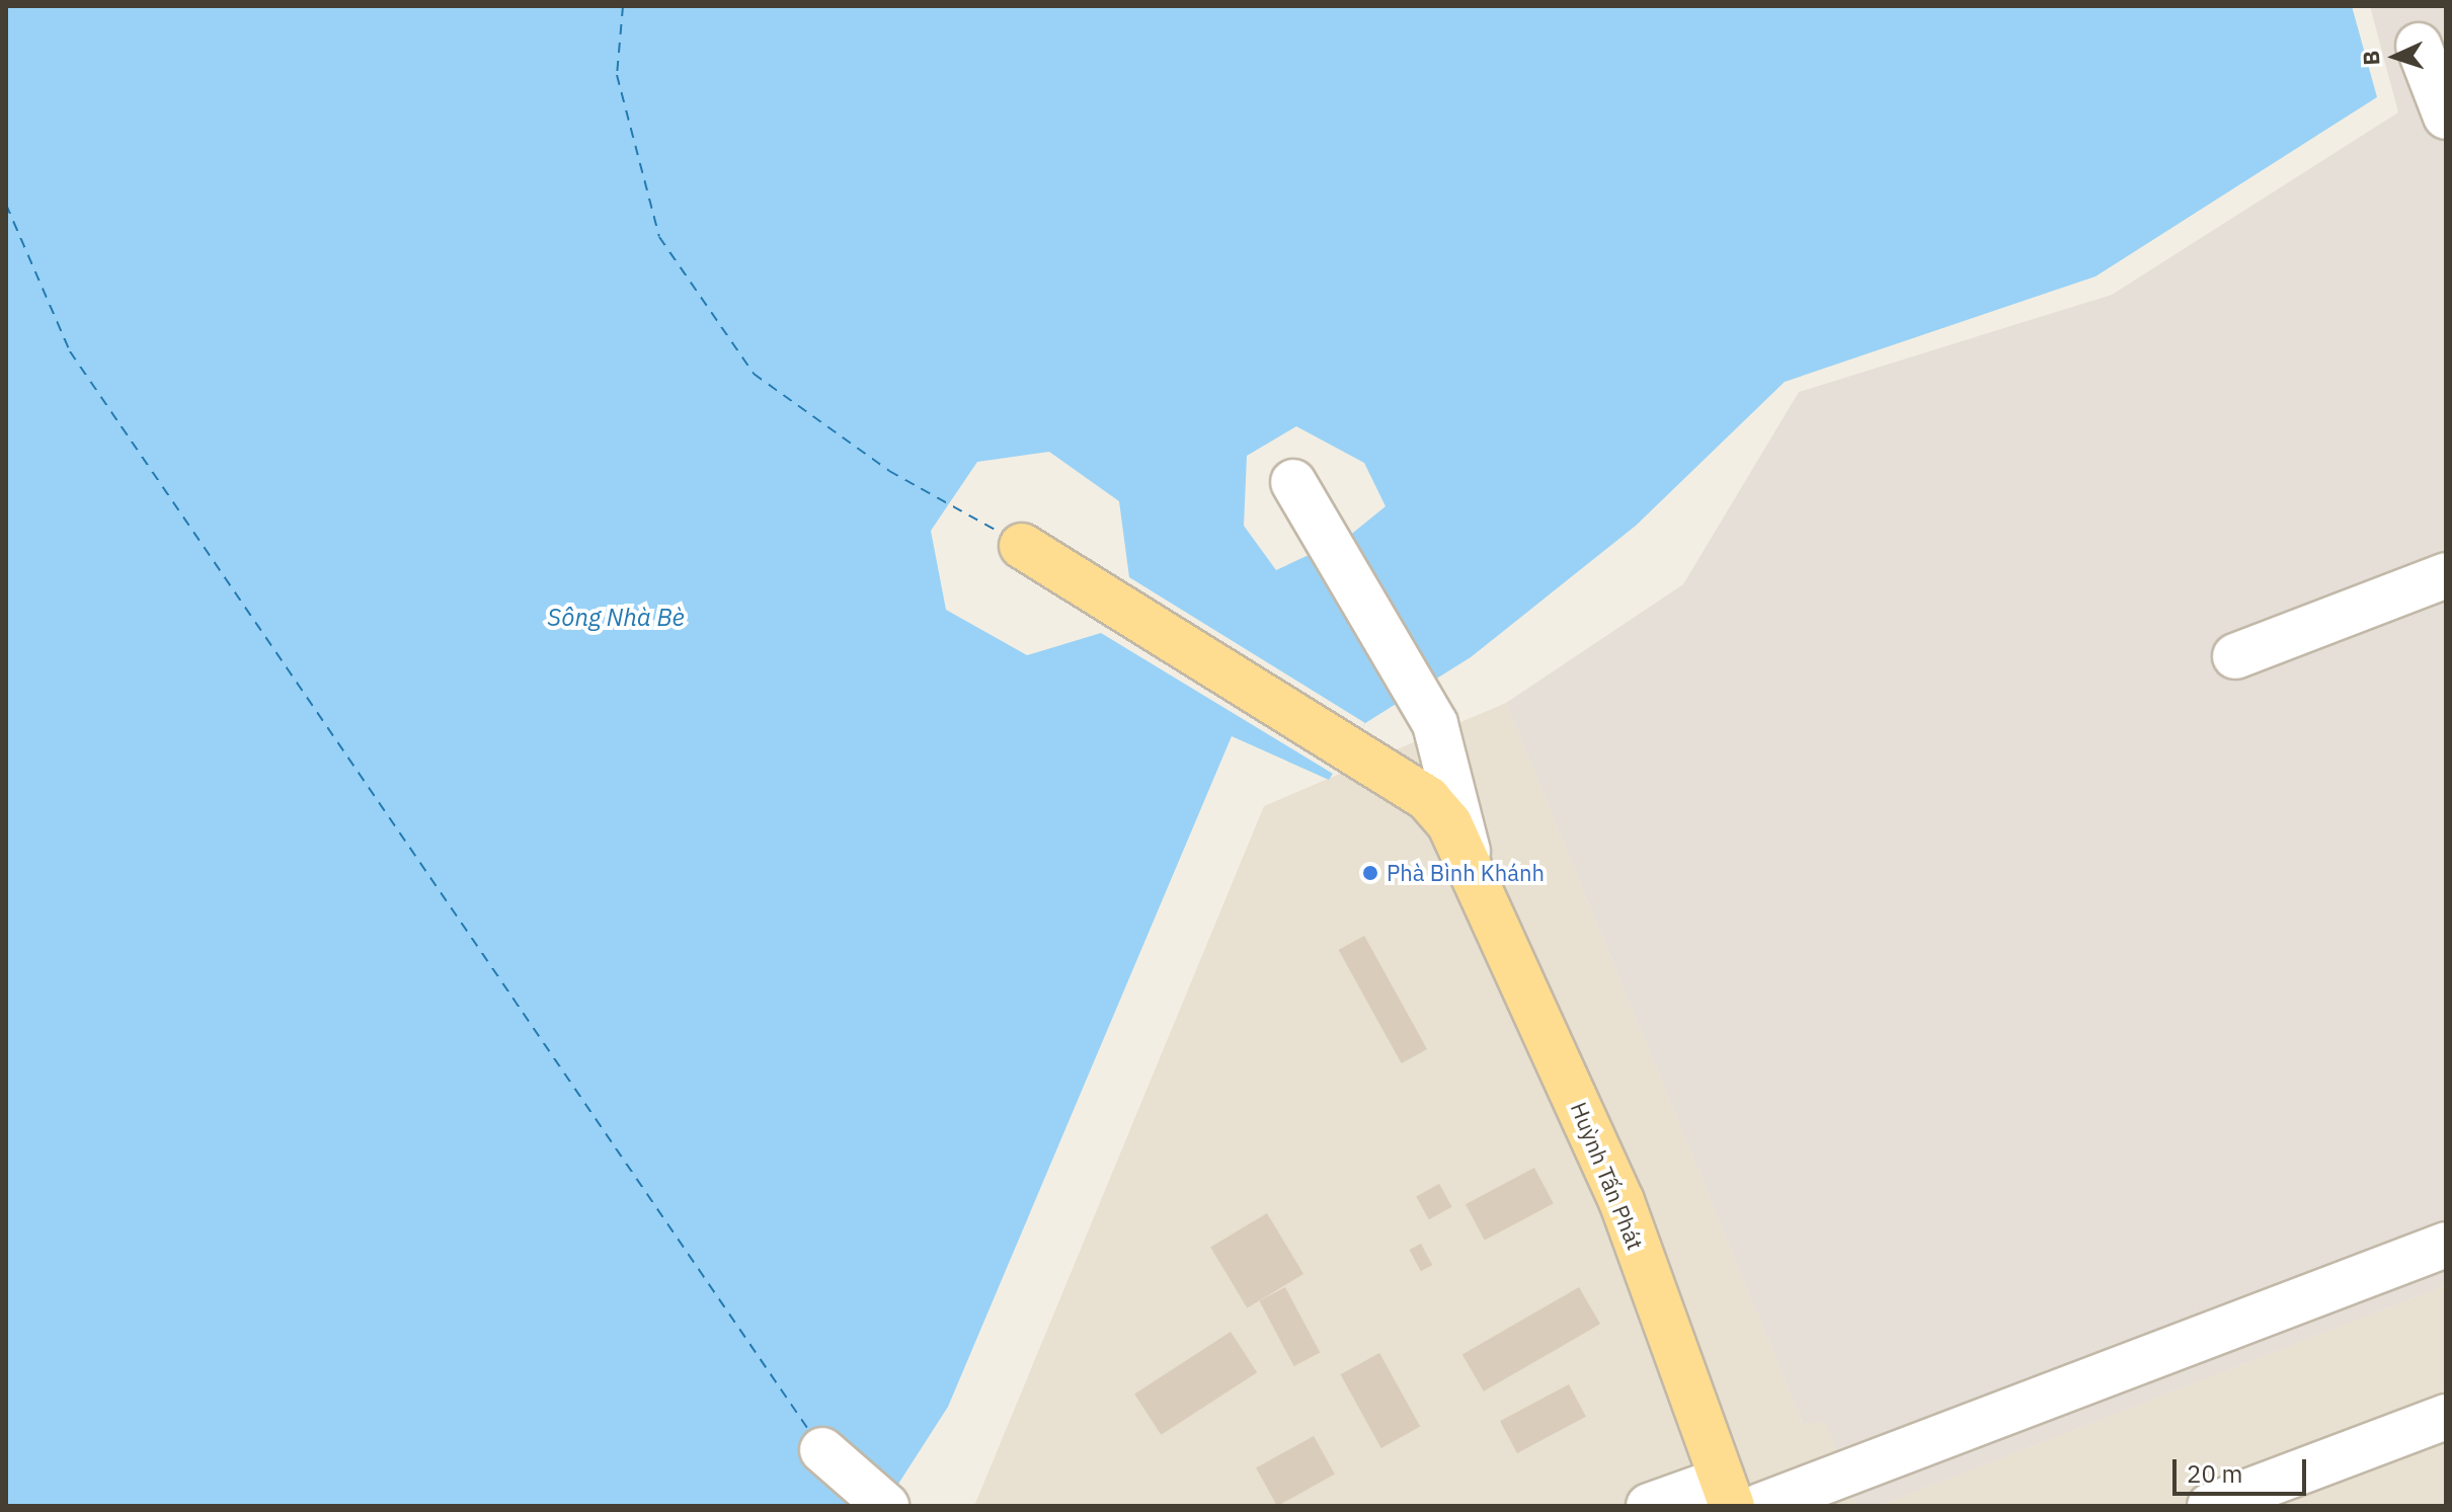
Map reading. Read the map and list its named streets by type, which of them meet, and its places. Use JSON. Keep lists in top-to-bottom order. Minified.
{"streets":{"main road":["Huỳnh Tấn Phát"]},"water":["Sông Nhà Bè"],"places":["Phà Bình Khánh"],"scale_bar":"20 m","north":"left"}
